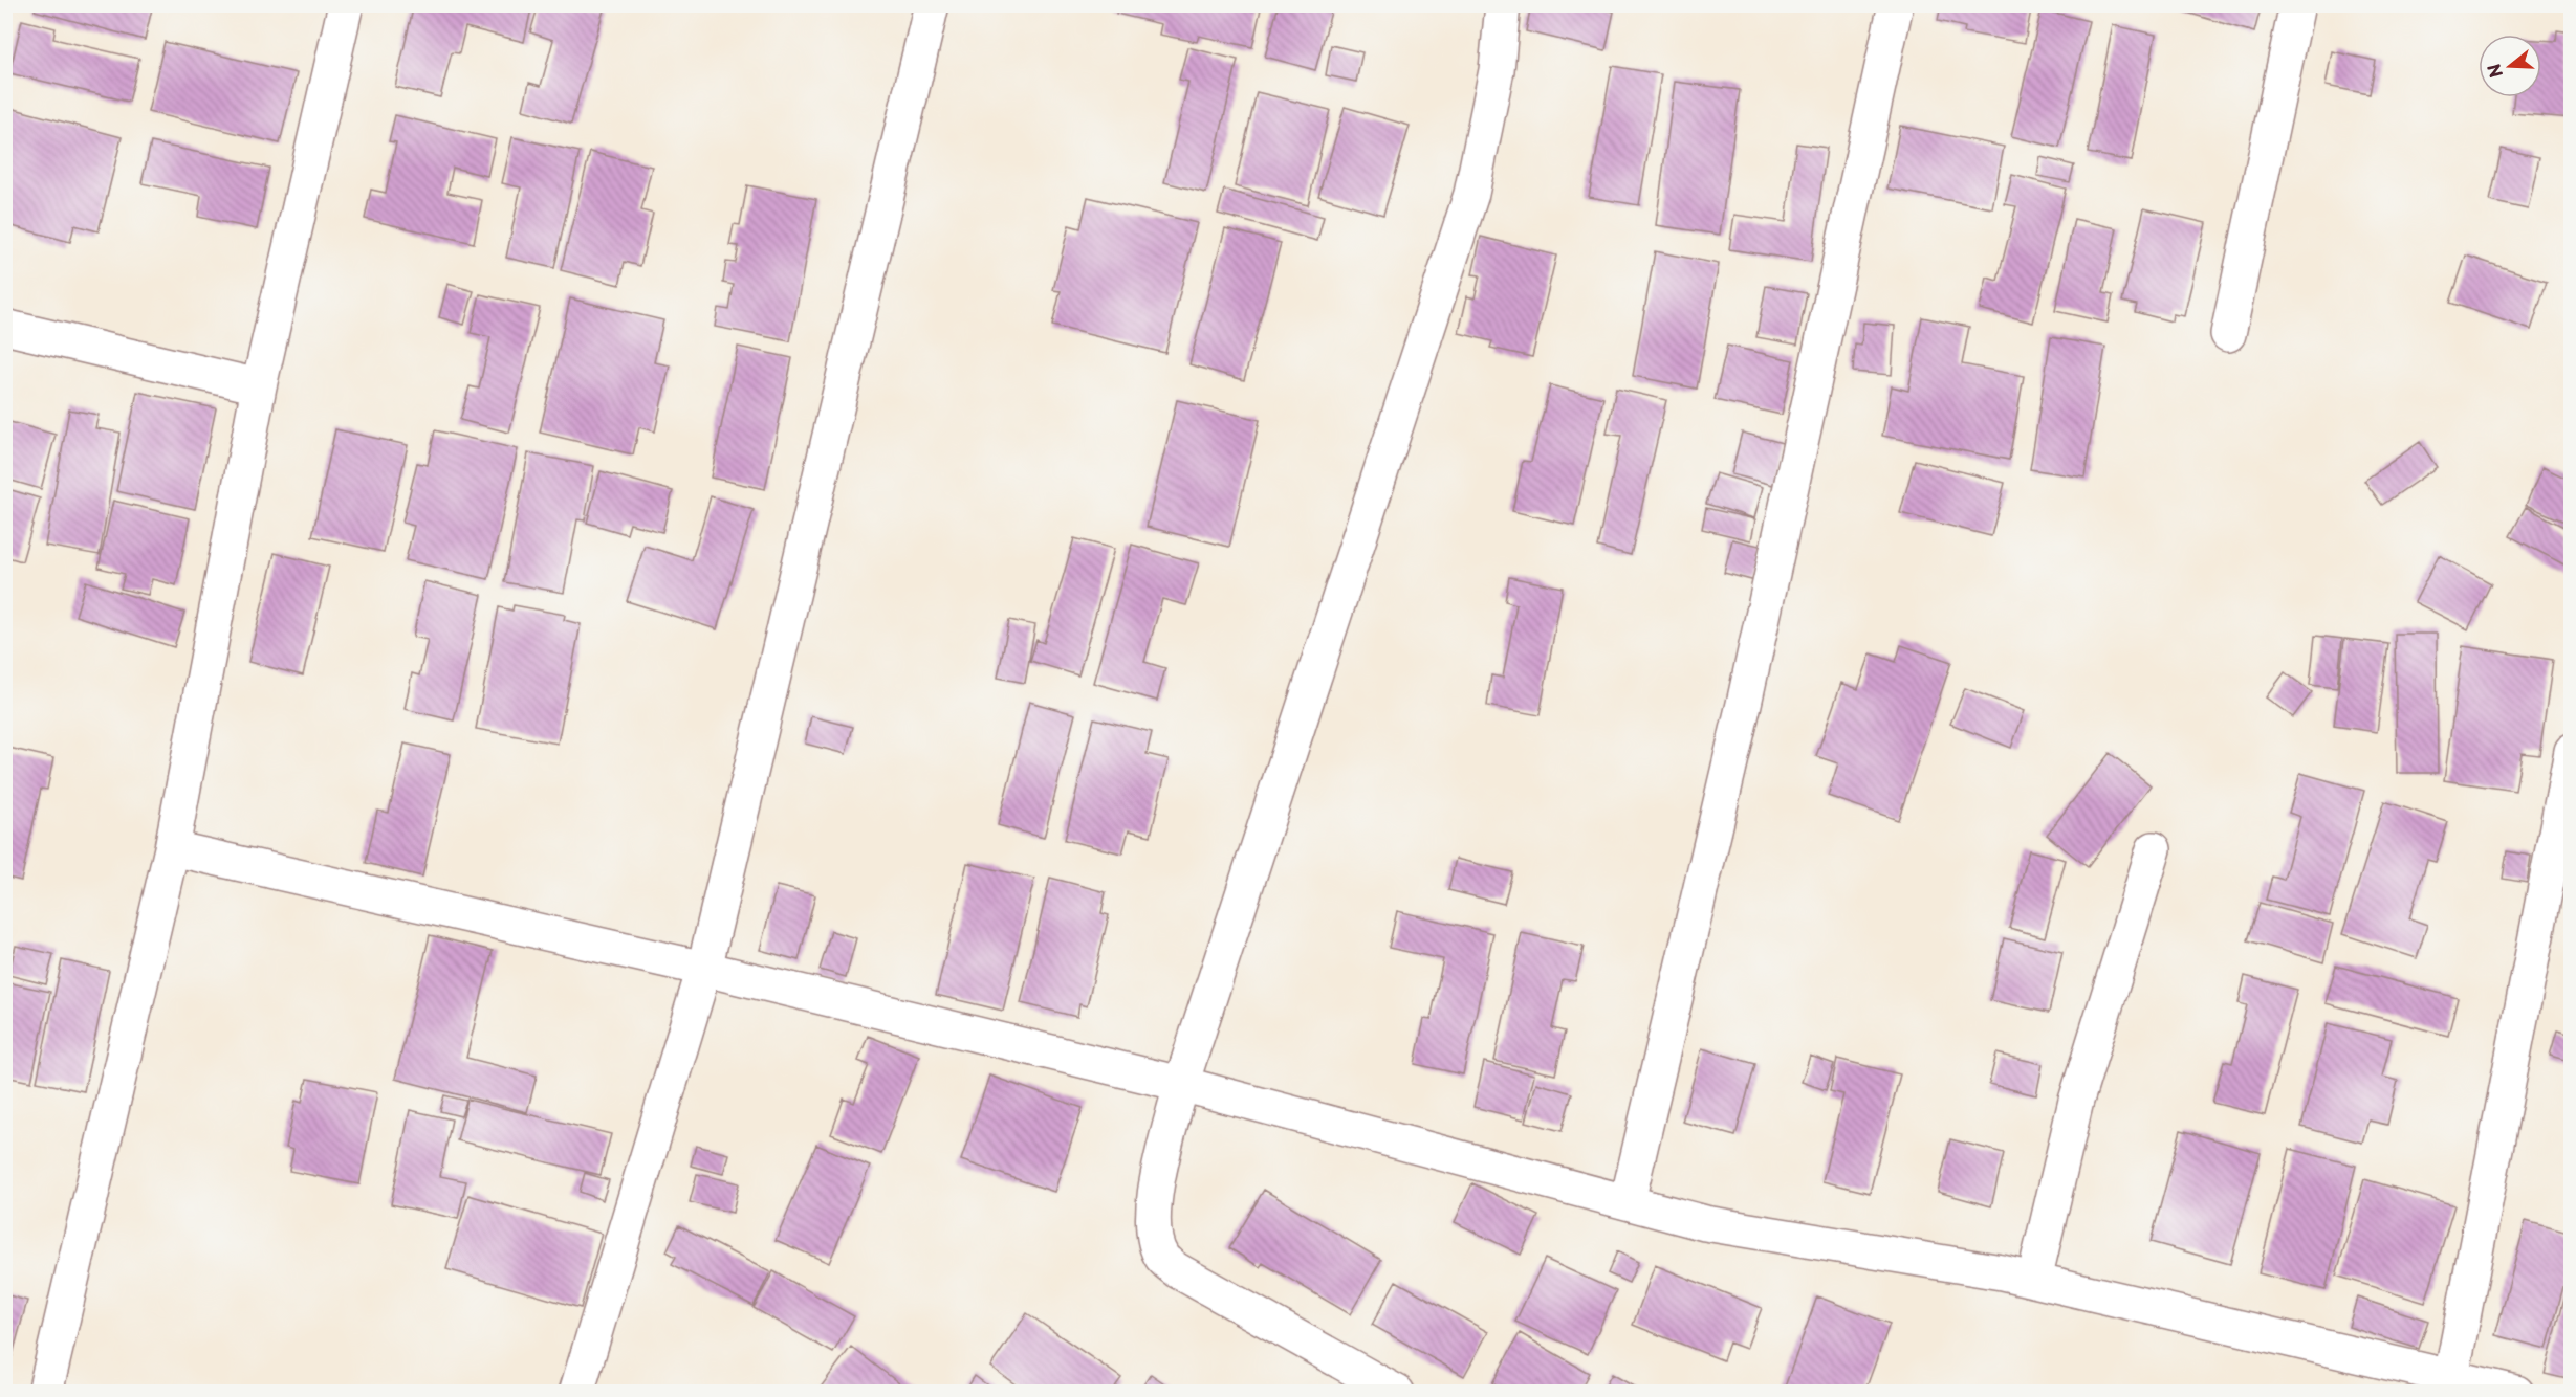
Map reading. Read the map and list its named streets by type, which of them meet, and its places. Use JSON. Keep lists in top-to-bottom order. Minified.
{"north":"left"}
